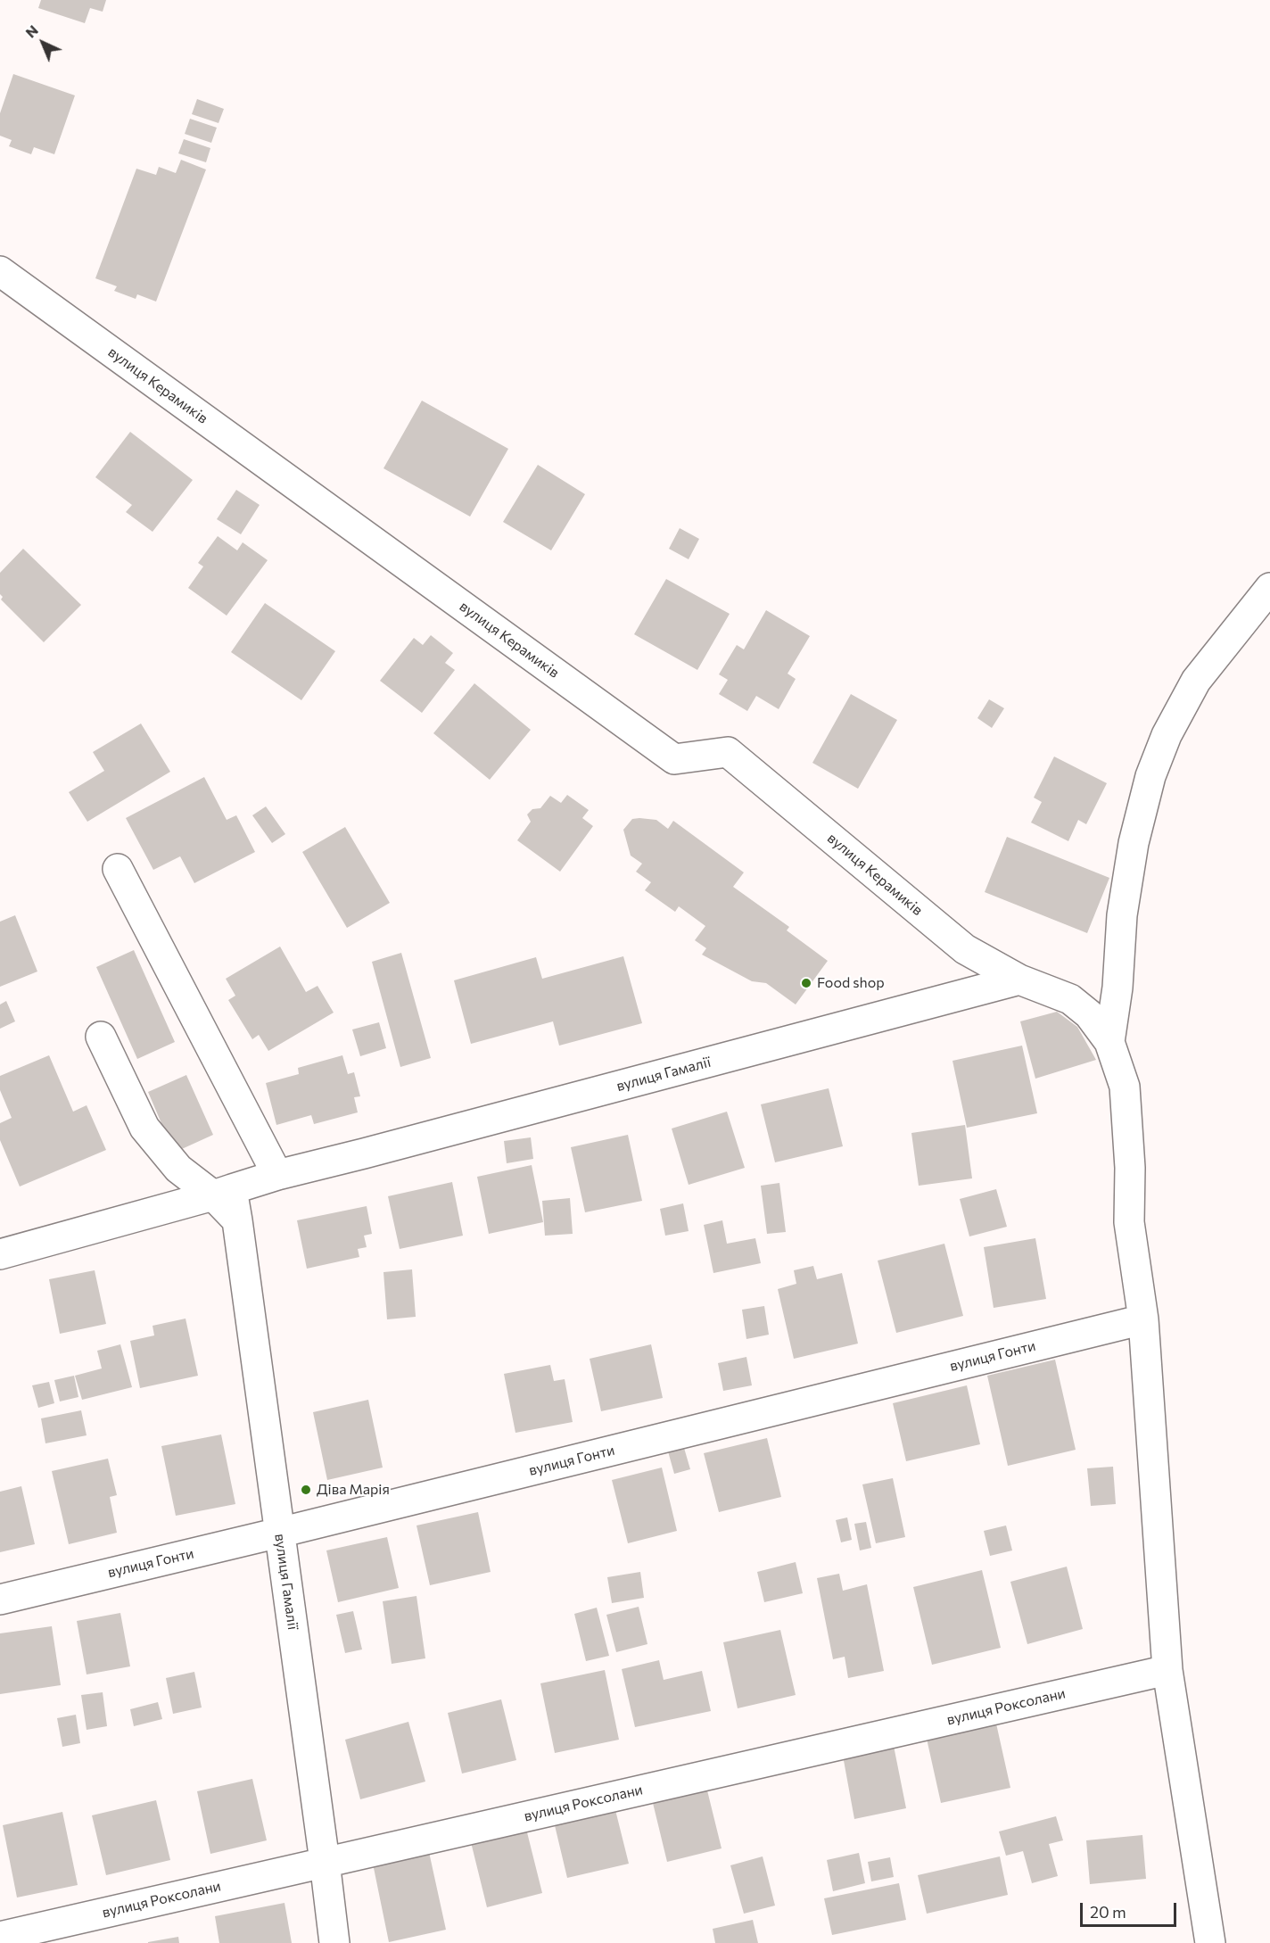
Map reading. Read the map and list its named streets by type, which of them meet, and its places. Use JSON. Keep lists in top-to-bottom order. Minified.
{"streets":{"street":["вулиця Керамиків","вулиця Гамалії","вулиця Гонти","вулиця Роксолани"]},"crossings":[["вулиця Керамиків","вулиця Гамалії"],["вулиця Гамалії","вулиця Гонти"],["вулиця Гамалії","вулиця Роксолани"]],"places":["Food shop","Діва Марія"],"scale_bar":"20 m","north":"top left"}
